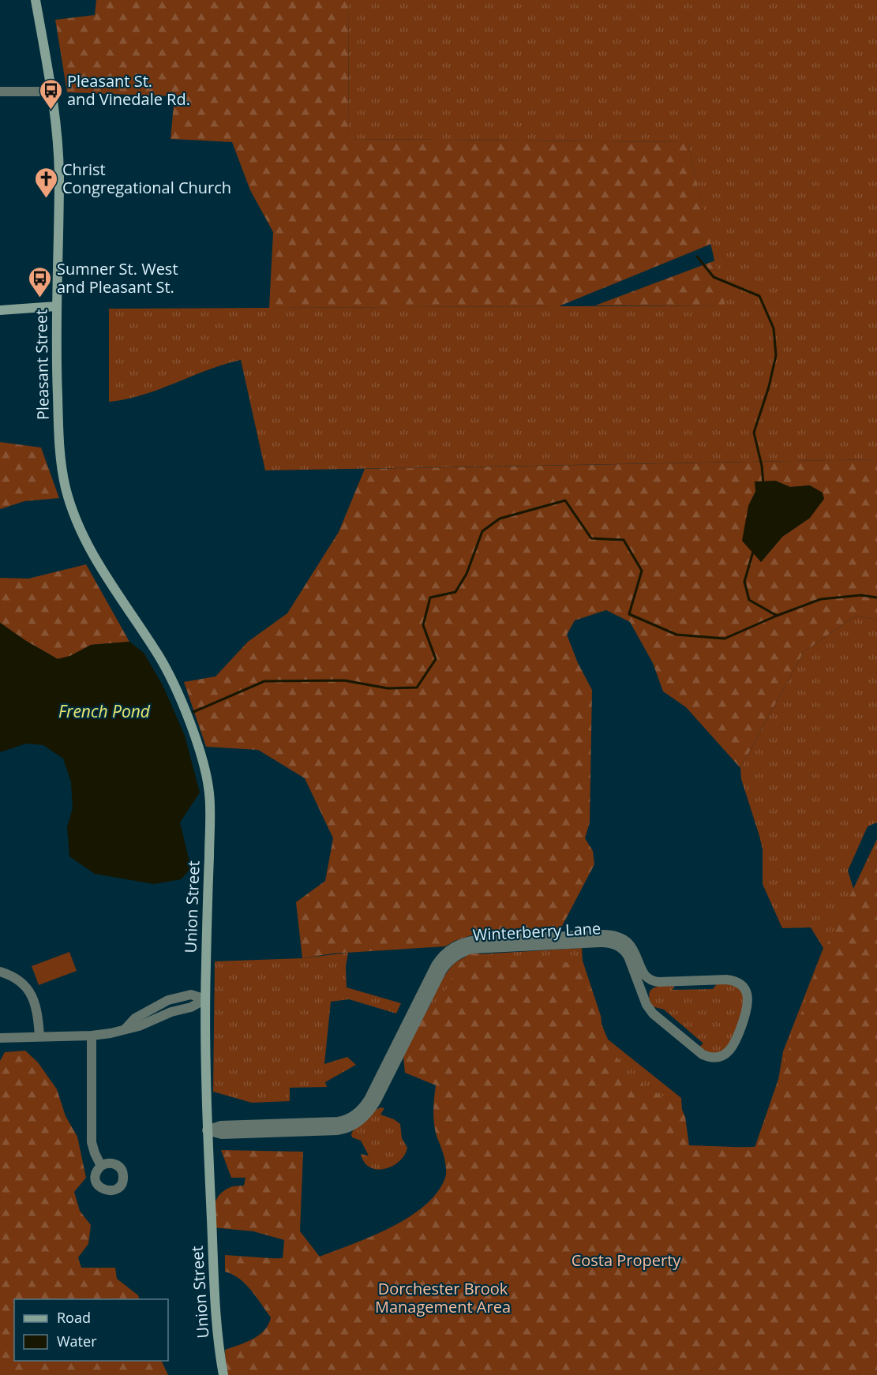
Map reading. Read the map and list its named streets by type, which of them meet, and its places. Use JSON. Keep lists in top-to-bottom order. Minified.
{"streets":{"main road":["Pleasant Street","Union Street"],"street":["Winterberry Lane"]},"crossings":[["Pleasant Street","Union Street"],["Union Street","Winterberry Lane"]],"water":["French Pond"],"parks":["Costa Property","Dorchester Brook Management Area"],"places":{"bus stop":["Pleasant St. and Vinedale Rd.","Sumner St. West and Pleasant St."],"church":["Christ Congregational Church"]},"legend":["Road","Water"]}
